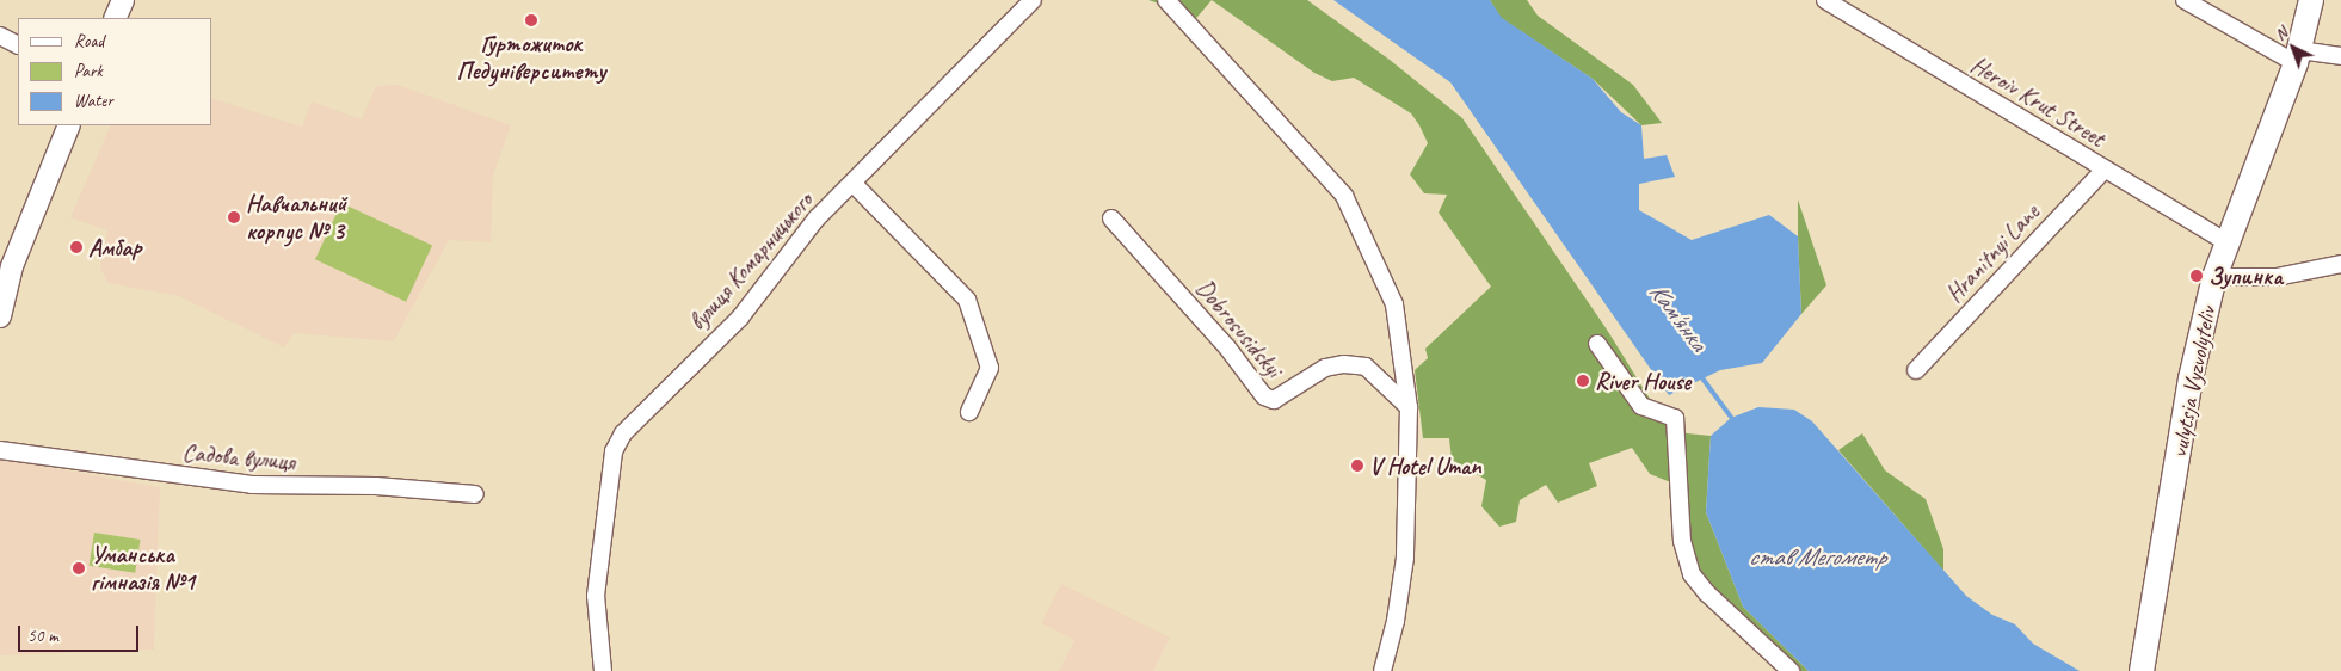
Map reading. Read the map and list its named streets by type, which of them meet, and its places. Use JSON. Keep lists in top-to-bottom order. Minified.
{"streets":{"main road":["vulytsja Vyzvolyteliv"],"street":["Heroiv Krut Street","Hranitnyi Lane","вулиця Комарницького","Dobrosusidskyi","Садова вулиця"]},"crossings":[["Heroiv Krut Street","Hranitnyi Lane"],["Heroiv Krut Street","vulytsja Vyzvolyteliv"]],"water":["Кам'янка","став Мегометр"],"places":["Гуртожиток Педуніверситету","Навчальний корпус № 3","Амбар","Зупинка","River House","V Hotel Uman","Уманська гімназія №1"],"legend":["Road","Park","Water"],"scale_bar":"50 m","north":"top left"}
